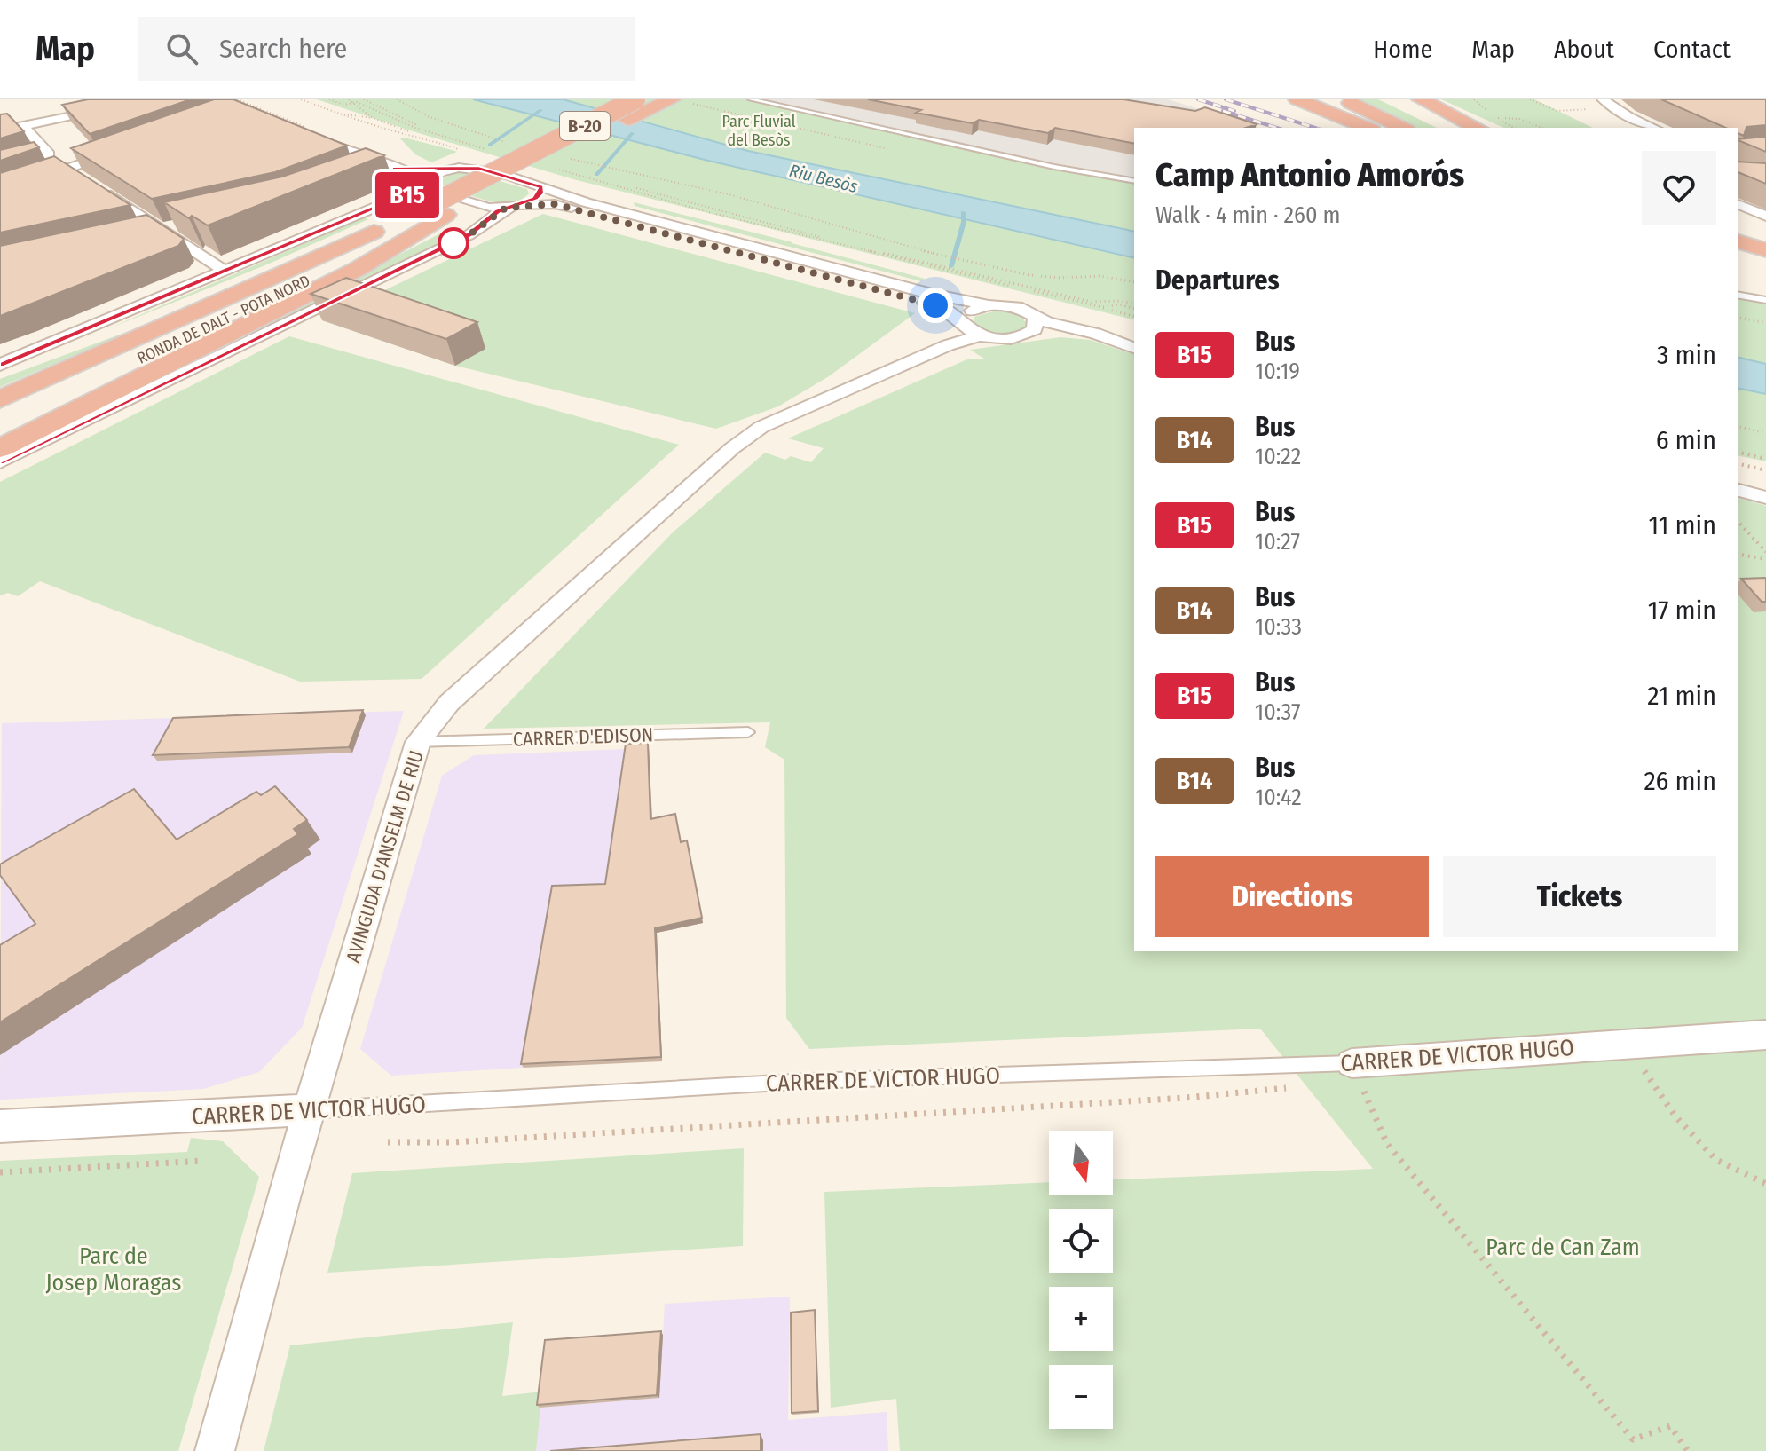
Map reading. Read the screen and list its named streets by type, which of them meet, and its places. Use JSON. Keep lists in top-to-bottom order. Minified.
{"streets":{"highway":["B-20","RONDA DE DALT - POTA NORD"],"street":["AVINGUDA D'ANSELM DE RIU","CARRER DE VICTOR HUGO"],"lane":["CARRER D'EDISON"]},"crossings":[["B-20","RONDA DE DALT - POTA NORD"],["CARRER D'EDISON","AVINGUDA D'ANSELM DE RIU"],["AVINGUDA D'ANSELM DE RIU","CARRER DE VICTOR HUGO"]],"water":["Riu Besòs"],"parks":["Parc Fluvial del Besòs","Parc de Can Zam","Parc de Josep Moragas"],"lines":["bus line B15"],"north":"bottom","page":{"header":"Map","search":"Search here","nav":["Home","Map","About","Contact"],"on_map":"B15","heading":[["Camp Antonio Amorós","Walk · 4 min · 260 m"],"Departures"],"list":[{"mark":"B15","name":"Bus","note":"10:19","value":"3 min"},{"mark":"B14","name":"Bus","note":"10:22","value":"6 min"},{"mark":"B15","name":"Bus","note":"10:27","value":"11 min"},{"mark":"B14","name":"Bus","note":"10:33","value":"17 min"},{"mark":"B15","name":"Bus","note":"10:37","value":"21 min"},{"mark":"B14","name":"Bus","note":"10:42","value":"26 min"}],"buttons":["Directions","Tickets"],"map_buttons":["+","−"]}}
